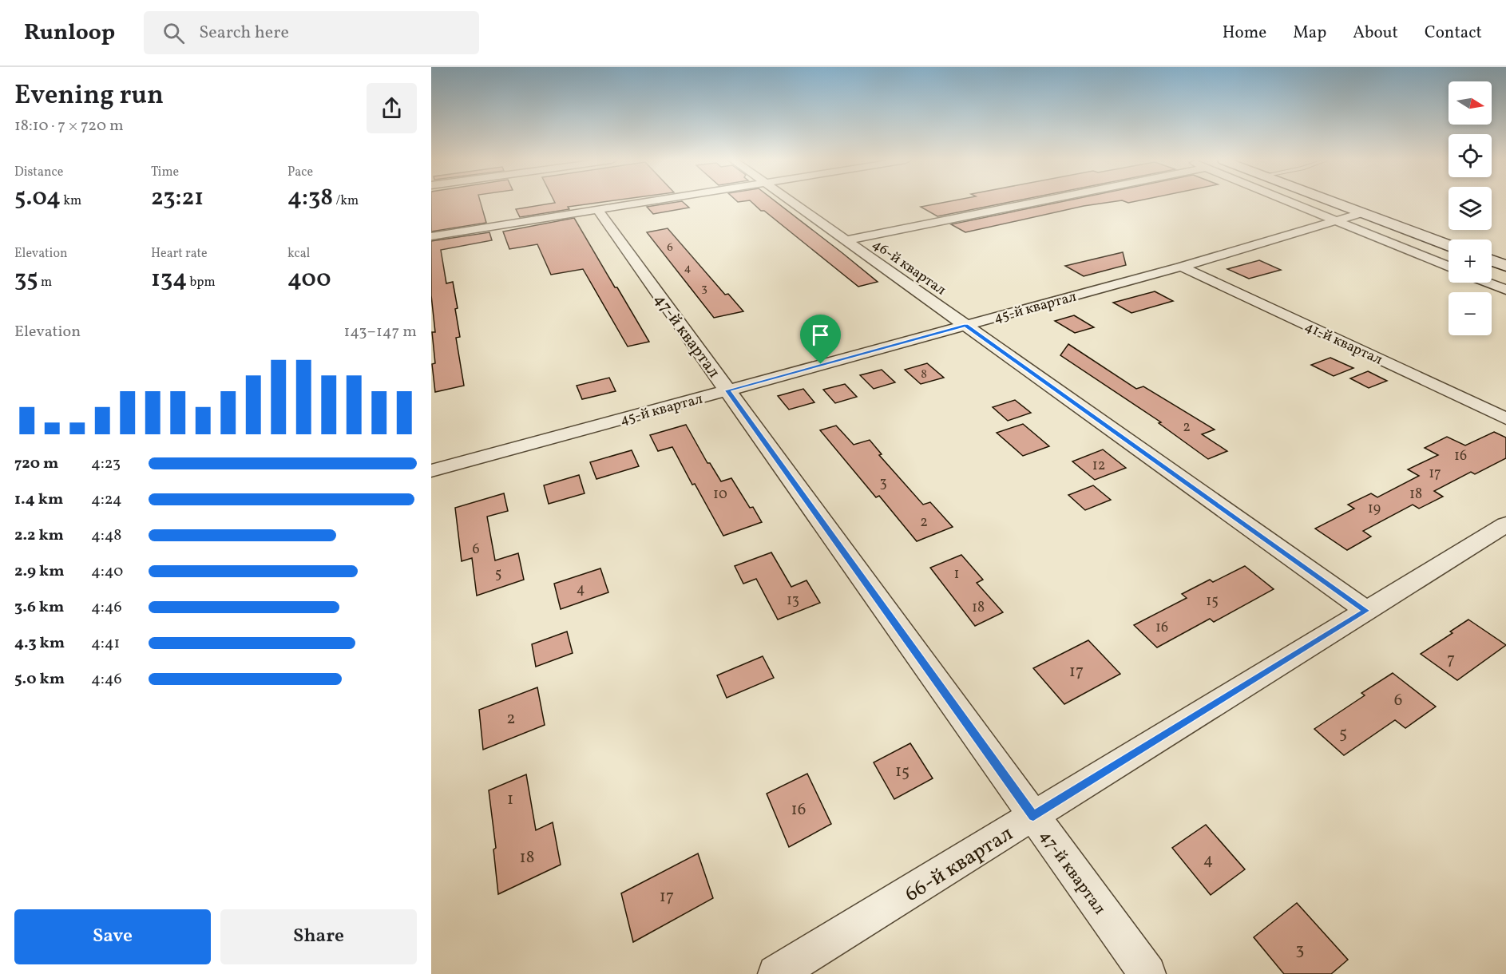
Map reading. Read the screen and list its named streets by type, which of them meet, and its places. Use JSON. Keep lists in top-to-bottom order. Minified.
{"streets":{"street":["46-й квартал","45-й квартал","47-й квартал","41-й квартал","66-й квартал"]},"crossings":[["46-й квартал","45-й квартал"],["46-й квартал","66-й квартал"],["45-й квартал","47-й квартал"],["45-й квартал","41-й квартал"],["47-й квартал","66-й квартал"]],"house_numbers":["6","4","3","8","2","16","12","17","3","10","18","19","2","6","5","1","4","13","15","18","16","7","17","6","2","5","15","1","16","18","4","17","3"],"north":"right","page":{"header":"Runloop","search":"Search here","nav":["Home","Map","About","Contact"],"heading":["Evening run","18:10 · 7 × 720 m"],"map_buttons":["+","−"],"stats":[["Distance","5.04 km"],["Time","23:21"],["Pace","4:38 /km"],["Elevation","35 m"],["Heart rate","134 bpm"],["kcal","400"]],"chart":["Elevation","143–147 m"],"list":[{"name":"720 m","note":"4:23"},{"name":"1.4 km","note":"4:24"},{"name":"2.2 km","note":"4:48"},{"name":"2.9 km","note":"4:40"},{"name":"3.6 km","note":"4:46"},{"name":"4.3 km","note":"4:41"},{"name":"5.0 km","note":"4:46"}],"buttons":["Save","Share"]}}
